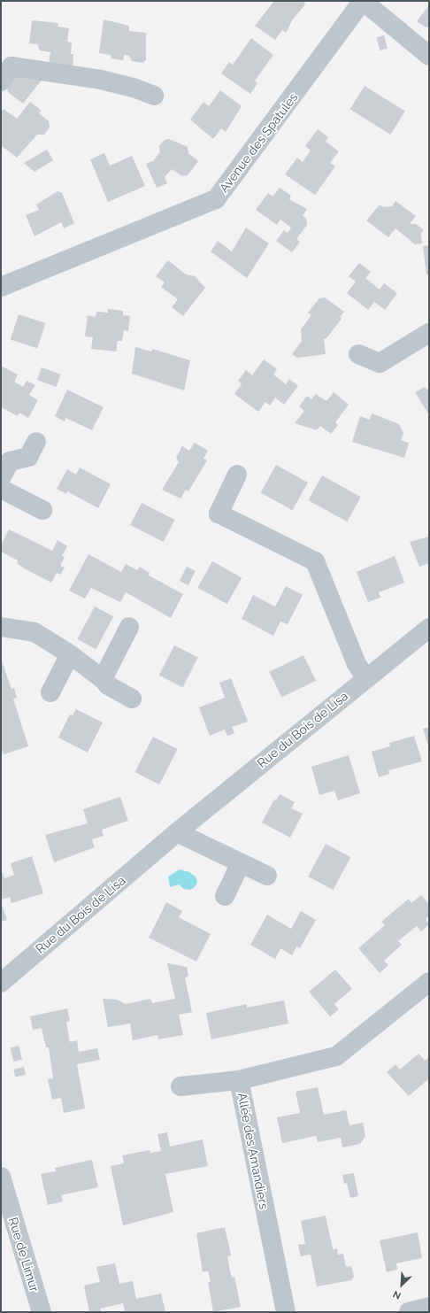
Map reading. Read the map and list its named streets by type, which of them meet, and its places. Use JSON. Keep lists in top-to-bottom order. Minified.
{"streets":{"street":["Avenue des Spatules","Rue du Bois de Lisa","Allée des Amandiers","Rue de Limur"]},"north":"bottom left"}
